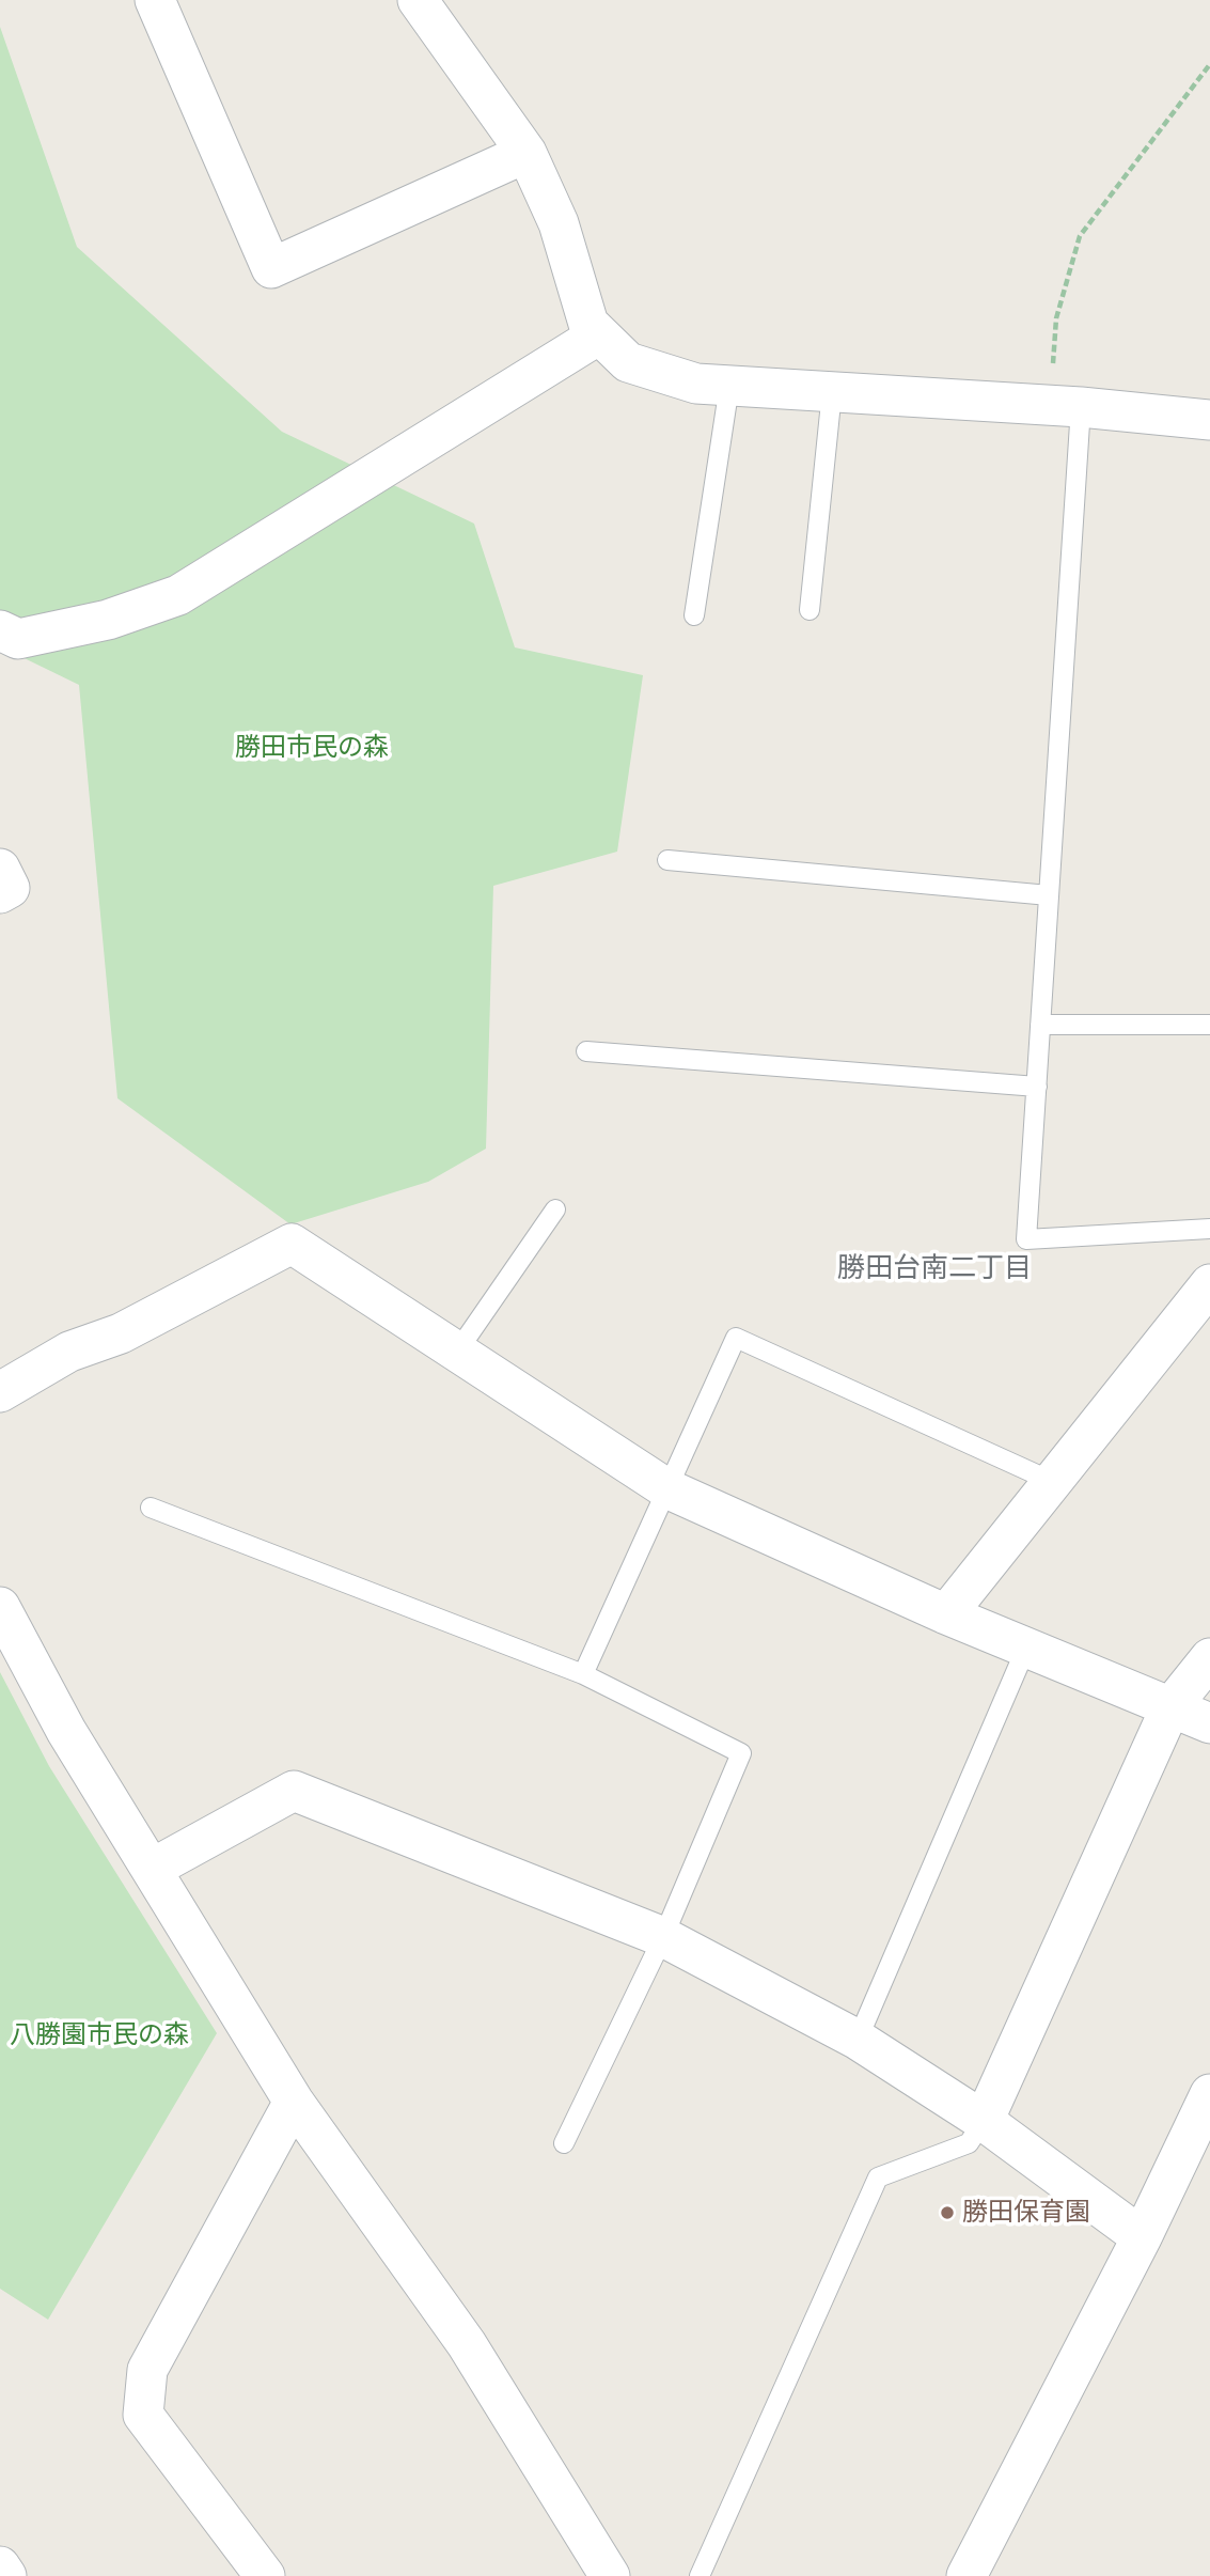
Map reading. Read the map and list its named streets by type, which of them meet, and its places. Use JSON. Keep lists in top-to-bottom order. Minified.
{"districts":["勝田台南二丁目"],"parks":["勝田市民の森","八勝園市民の森"],"places":["勝田保育園"]}
